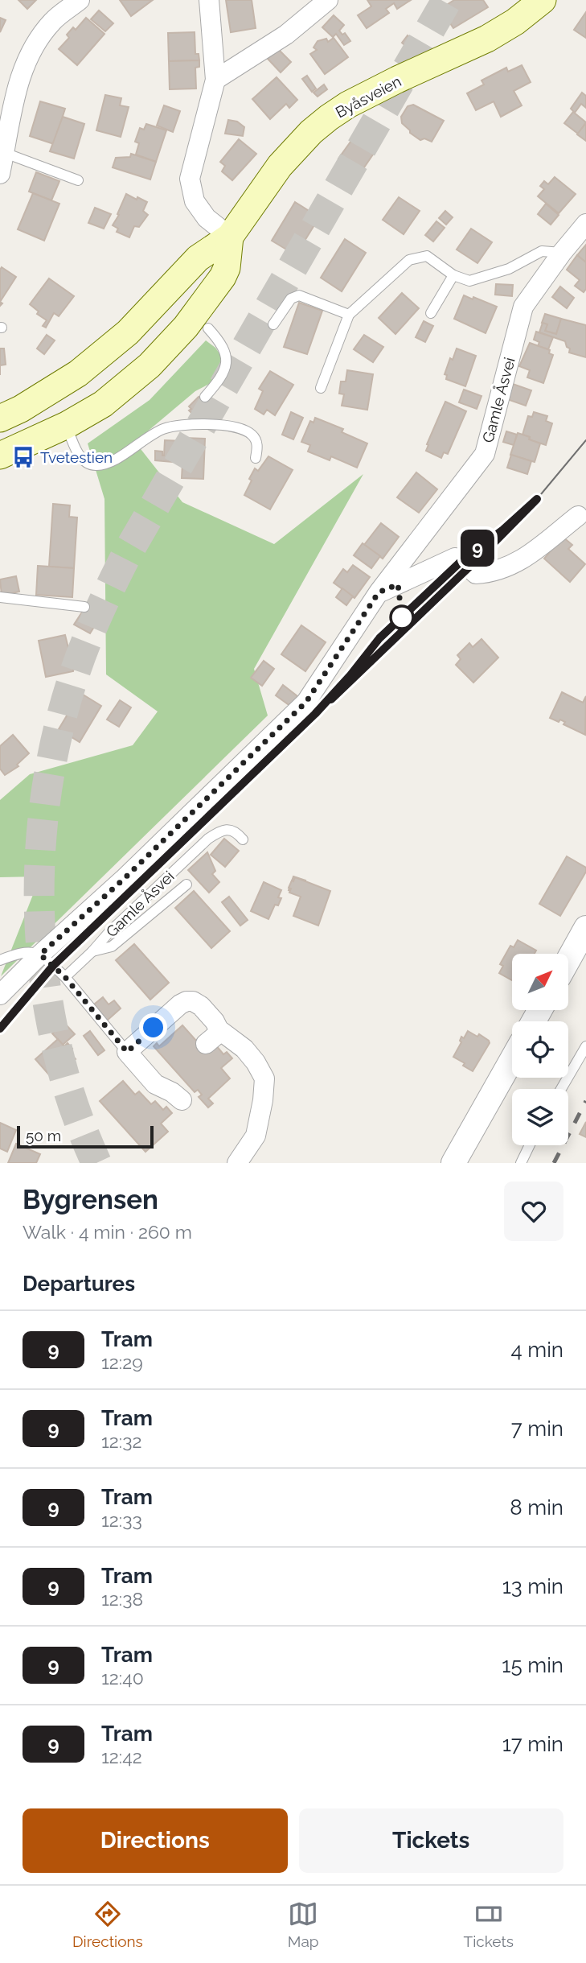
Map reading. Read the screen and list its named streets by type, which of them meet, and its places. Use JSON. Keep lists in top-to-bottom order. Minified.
{"streets":{"main road":["Byåsveien"],"street":["Gamle Åsvei"]},"places":{"bus stop":["Tvetestien"]},"lines":["tram line 9"],"scale_bar":"50 m","north":"top right","page":{"on_map":"9","scale":"50 m","heading":[["Bygrensen","Walk · 4 min · 260 m"],"Departures"],"list":[{"mark":"9","name":"Tram","note":"12:29","value":"4 min"},{"mark":"9","name":"Tram","note":"12:32","value":"7 min"},{"mark":"9","name":"Tram","note":"12:33","value":"8 min"},{"mark":"9","name":"Tram","note":"12:38","value":"13 min"},{"mark":"9","name":"Tram","note":"12:40","value":"15 min"},{"mark":"9","name":"Tram","note":"12:42","value":"17 min"}],"buttons":["Directions","Tickets"],"tabs":["Directions","Map","Tickets"]}}
